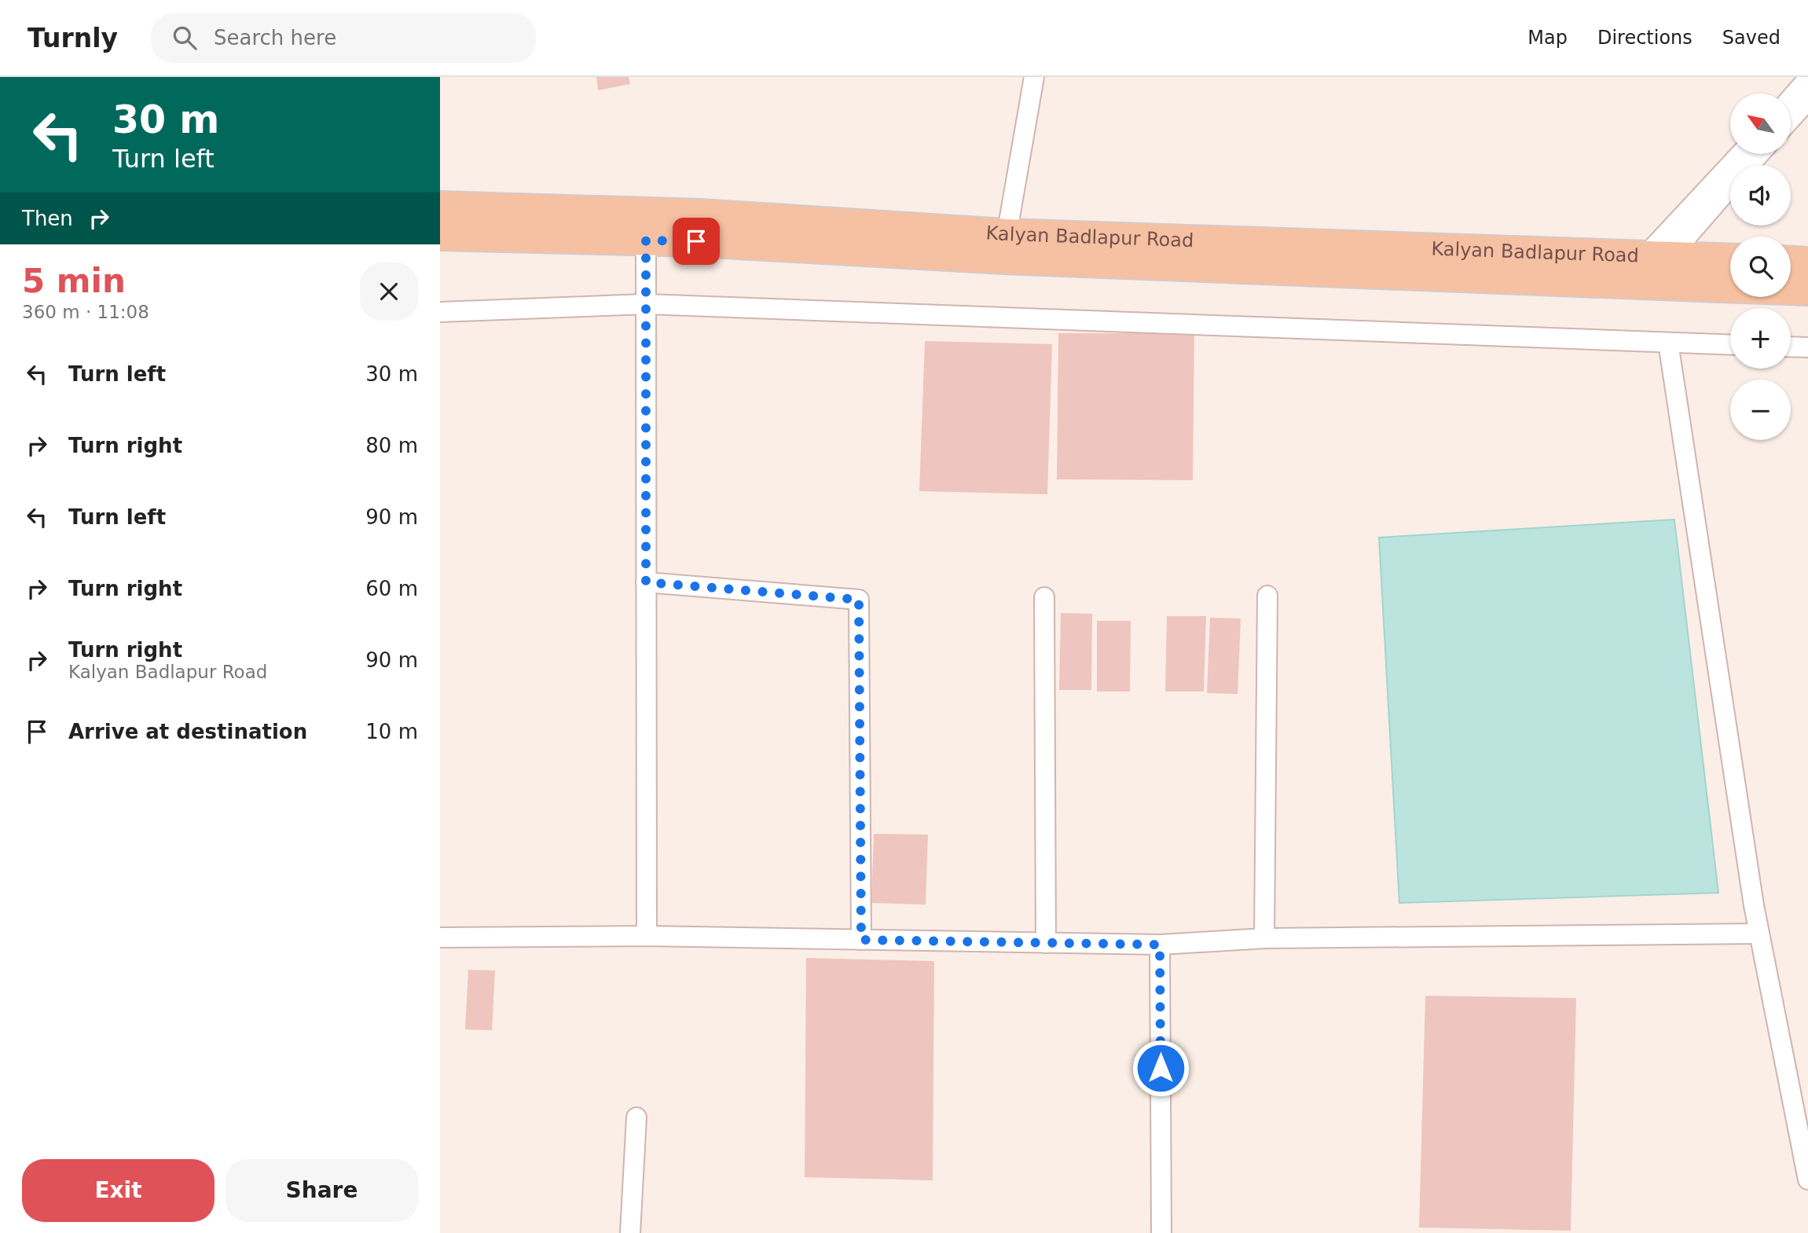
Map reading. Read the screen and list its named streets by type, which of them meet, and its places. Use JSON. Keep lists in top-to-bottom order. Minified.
{"streets":{"main road":["Kalyan Badlapur Road"]},"north":"top left","page":{"header":"Turnly","search":"Search here","nav":["Map","Directions","Saved"],"turn":["30 m","Turn left"],"map_buttons":["+","−"],"then":"Then","heading":["5 min","360 m · 11:08"],"list":[{"name":"Turn left","value":"30 m"},{"name":"Turn right","value":"80 m"},{"name":"Turn left","value":"90 m"},{"name":"Turn right","value":"60 m"},{"name":"Turn right","note":"Kalyan Badlapur Road","value":"90 m"},{"name":"Arrive at destination","value":"10 m"}],"buttons":["Exit","Share"]}}
